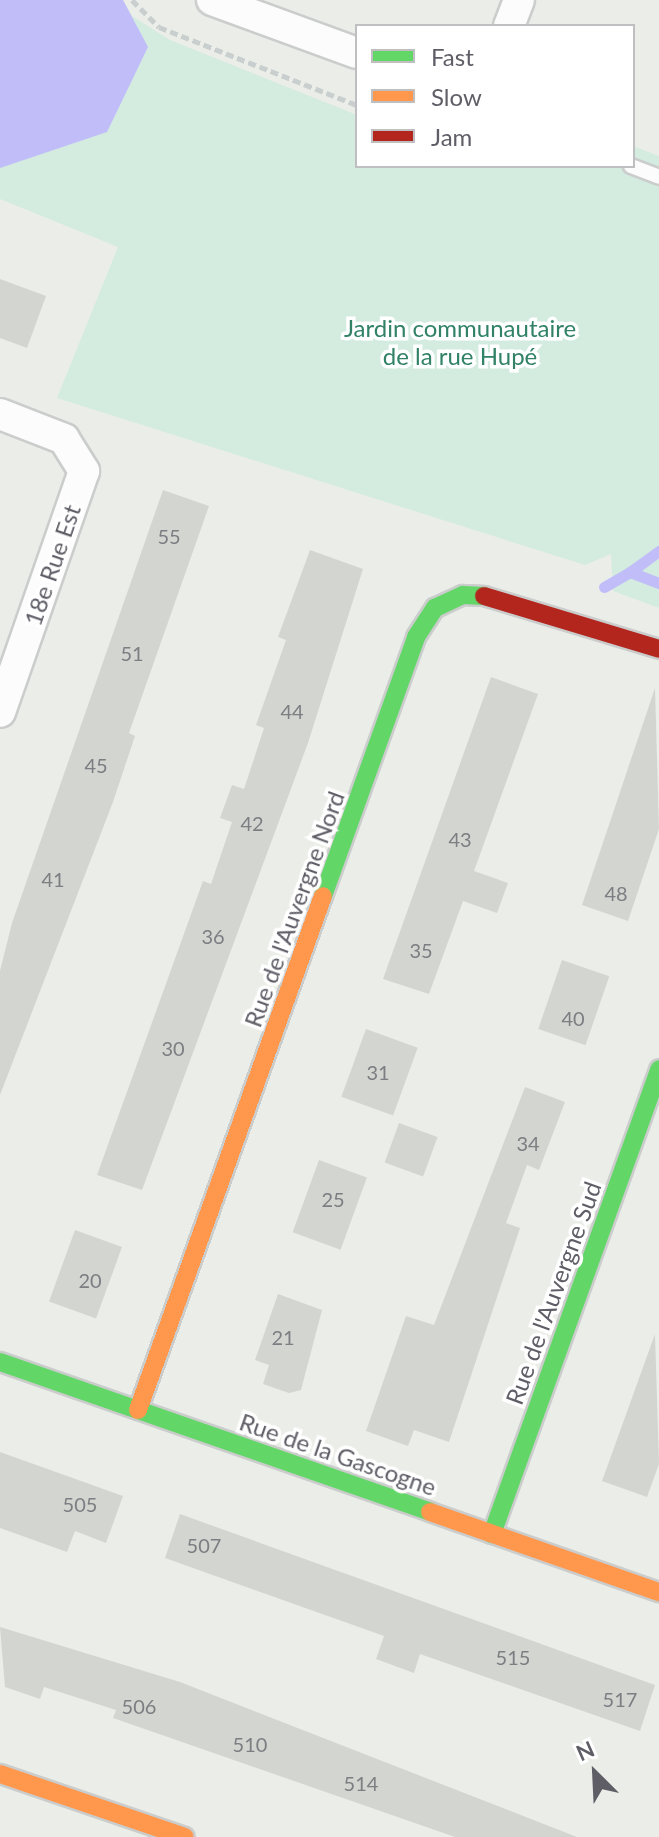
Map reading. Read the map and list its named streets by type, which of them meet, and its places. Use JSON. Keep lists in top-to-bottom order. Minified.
{"streets":{"street":["18e Rue Est","Rue de l'Auvergne Nord","Rue de l'Auvergne Sud","Rue de la Gascogne"]},"crossings":[["Rue de l'Auvergne Nord","Rue de la Gascogne"],["Rue de l'Auvergne Sud","Rue de la Gascogne"]],"parks":["Jardin communautaire de la rue Hupé"],"house_numbers":["55","51","44","45","42","43","41","48","36","35","40","30","31","34","25","20","21","505","507","515","517","506","510","514"],"legend":["Fast","Slow","Jam"],"north":"top left"}
